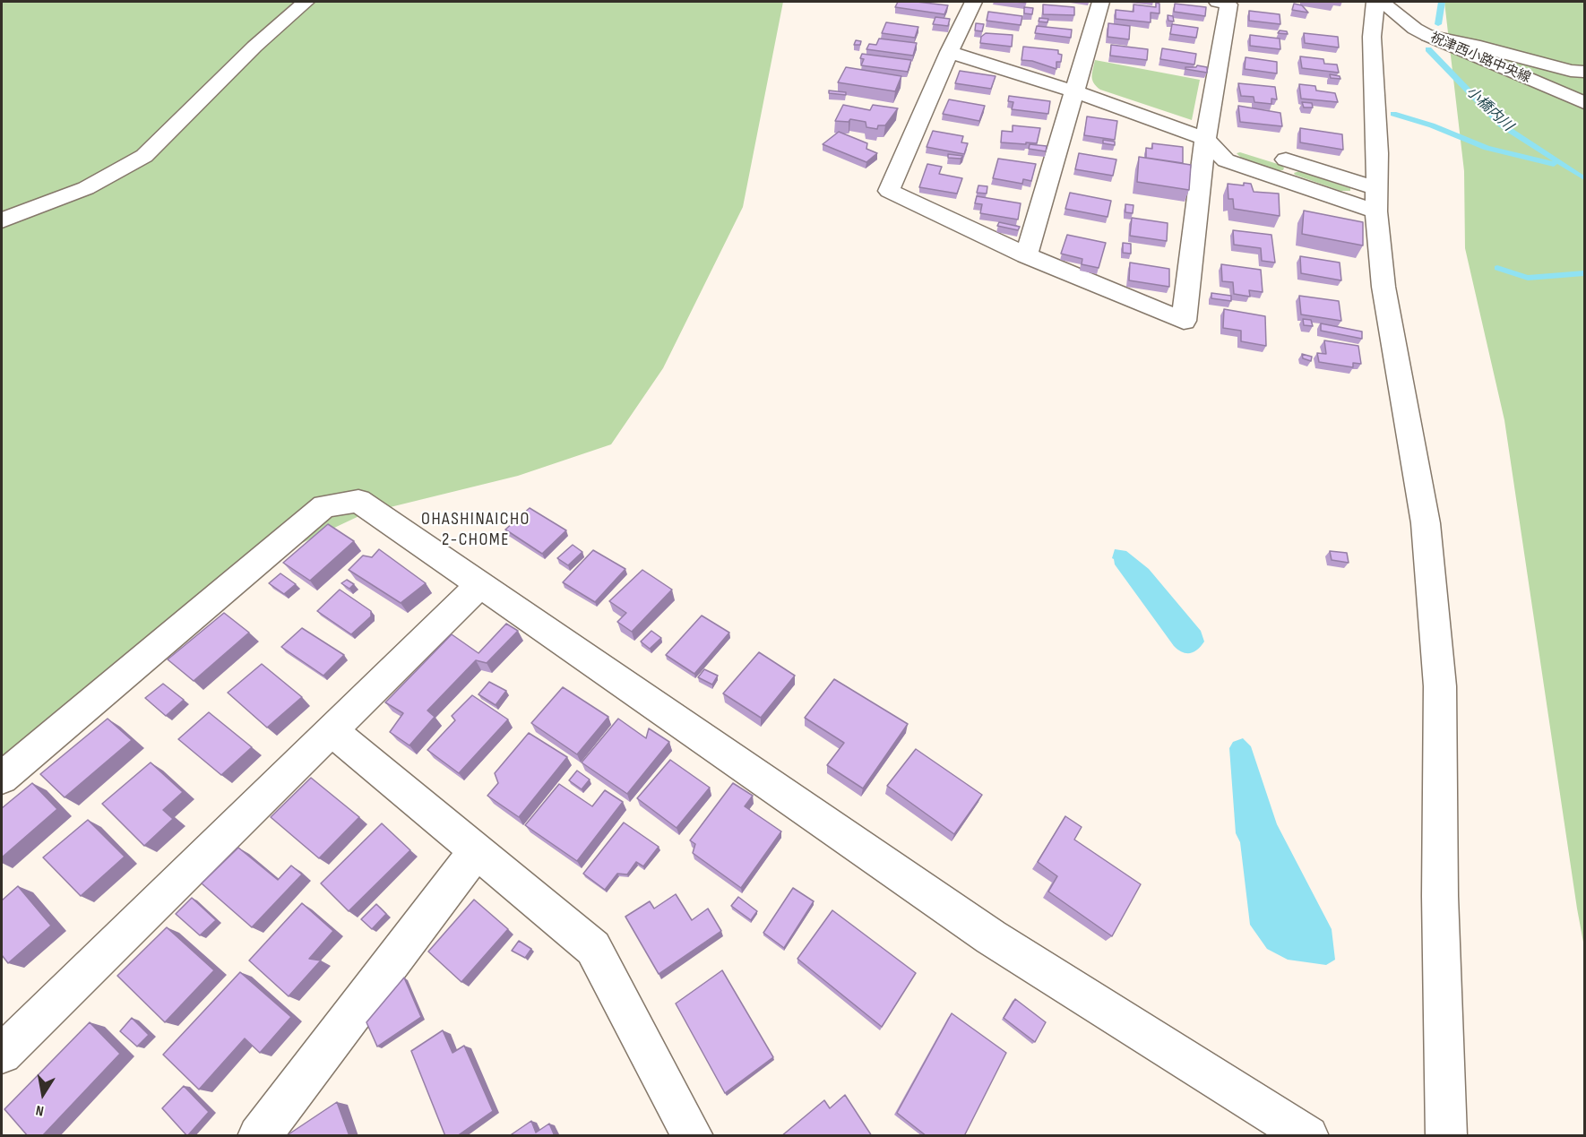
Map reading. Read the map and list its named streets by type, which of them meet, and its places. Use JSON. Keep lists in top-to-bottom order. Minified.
{"streets":{"street":["祝津西小路中央線"]},"districts":["OHASHINAICHO 2-CHOME"],"water":["小橋内川"],"north":"bottom"}
